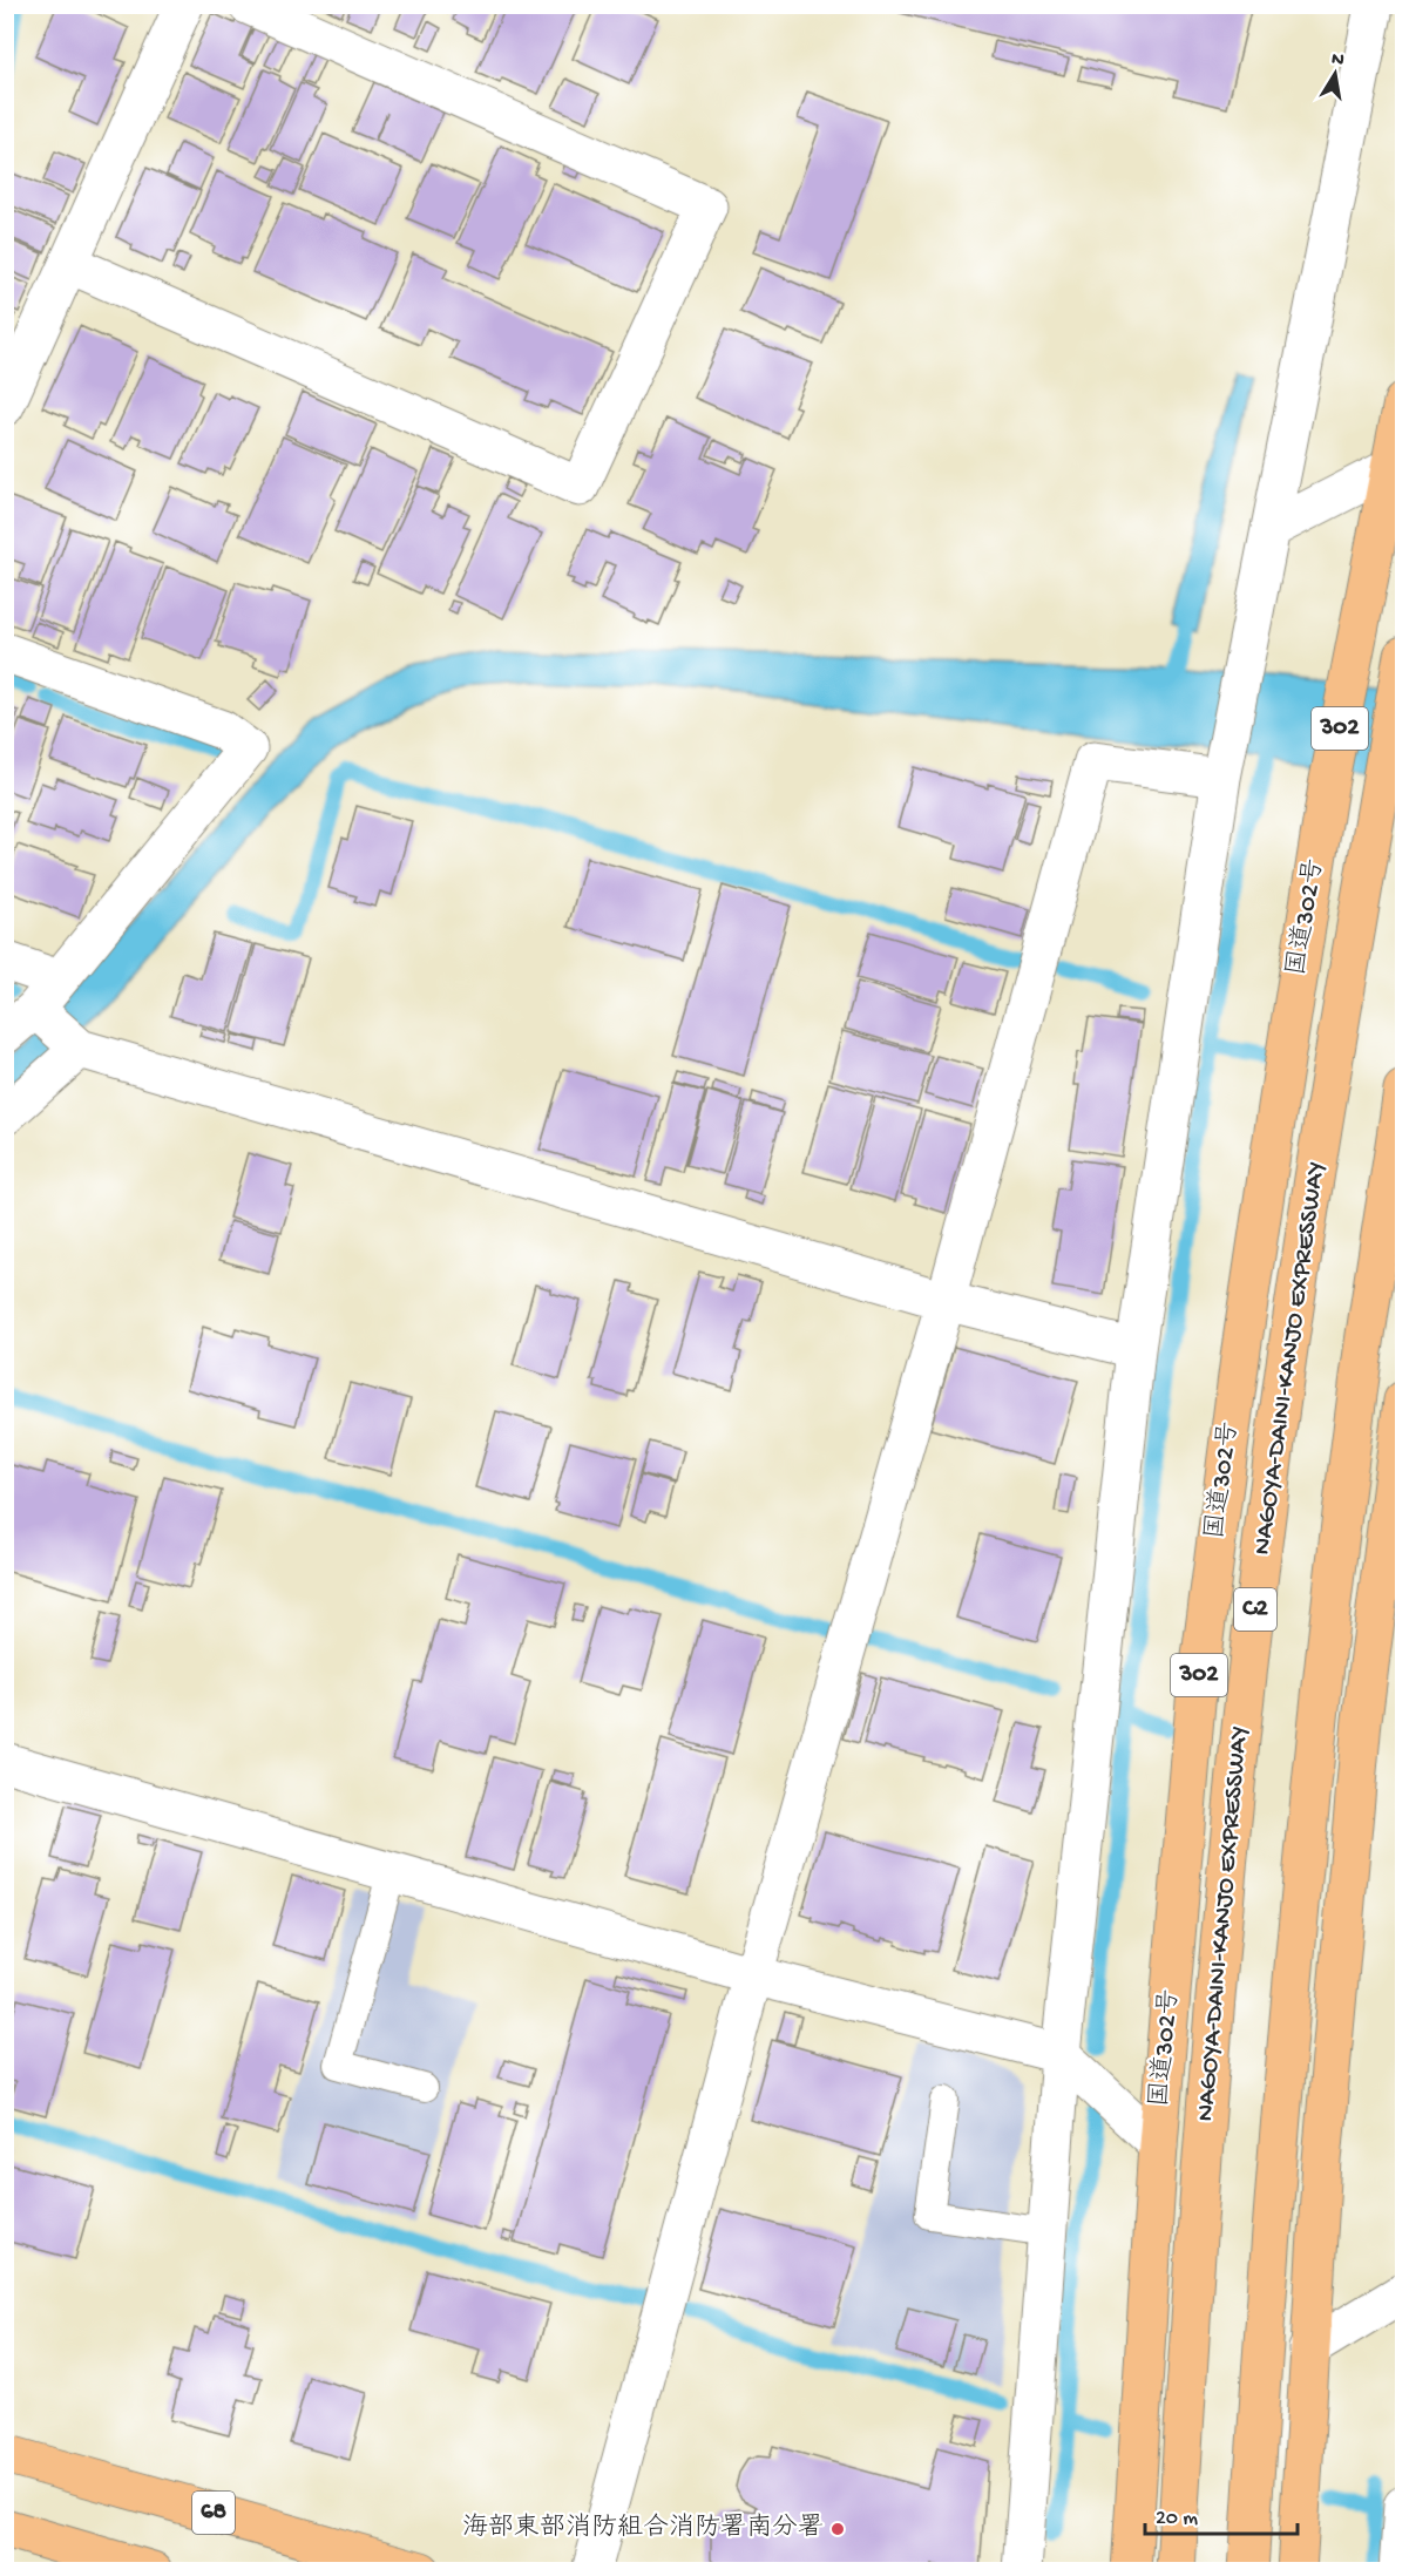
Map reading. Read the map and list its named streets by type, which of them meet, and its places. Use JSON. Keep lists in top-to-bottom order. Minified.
{"streets":{"main road":["302","国道302号","NAGOYA-DAINI-KANJO EXPRESSWAY","C2","68"]},"places":["海部東部消防組合消防署南分署"],"scale_bar":"20 m","north":"top"}
